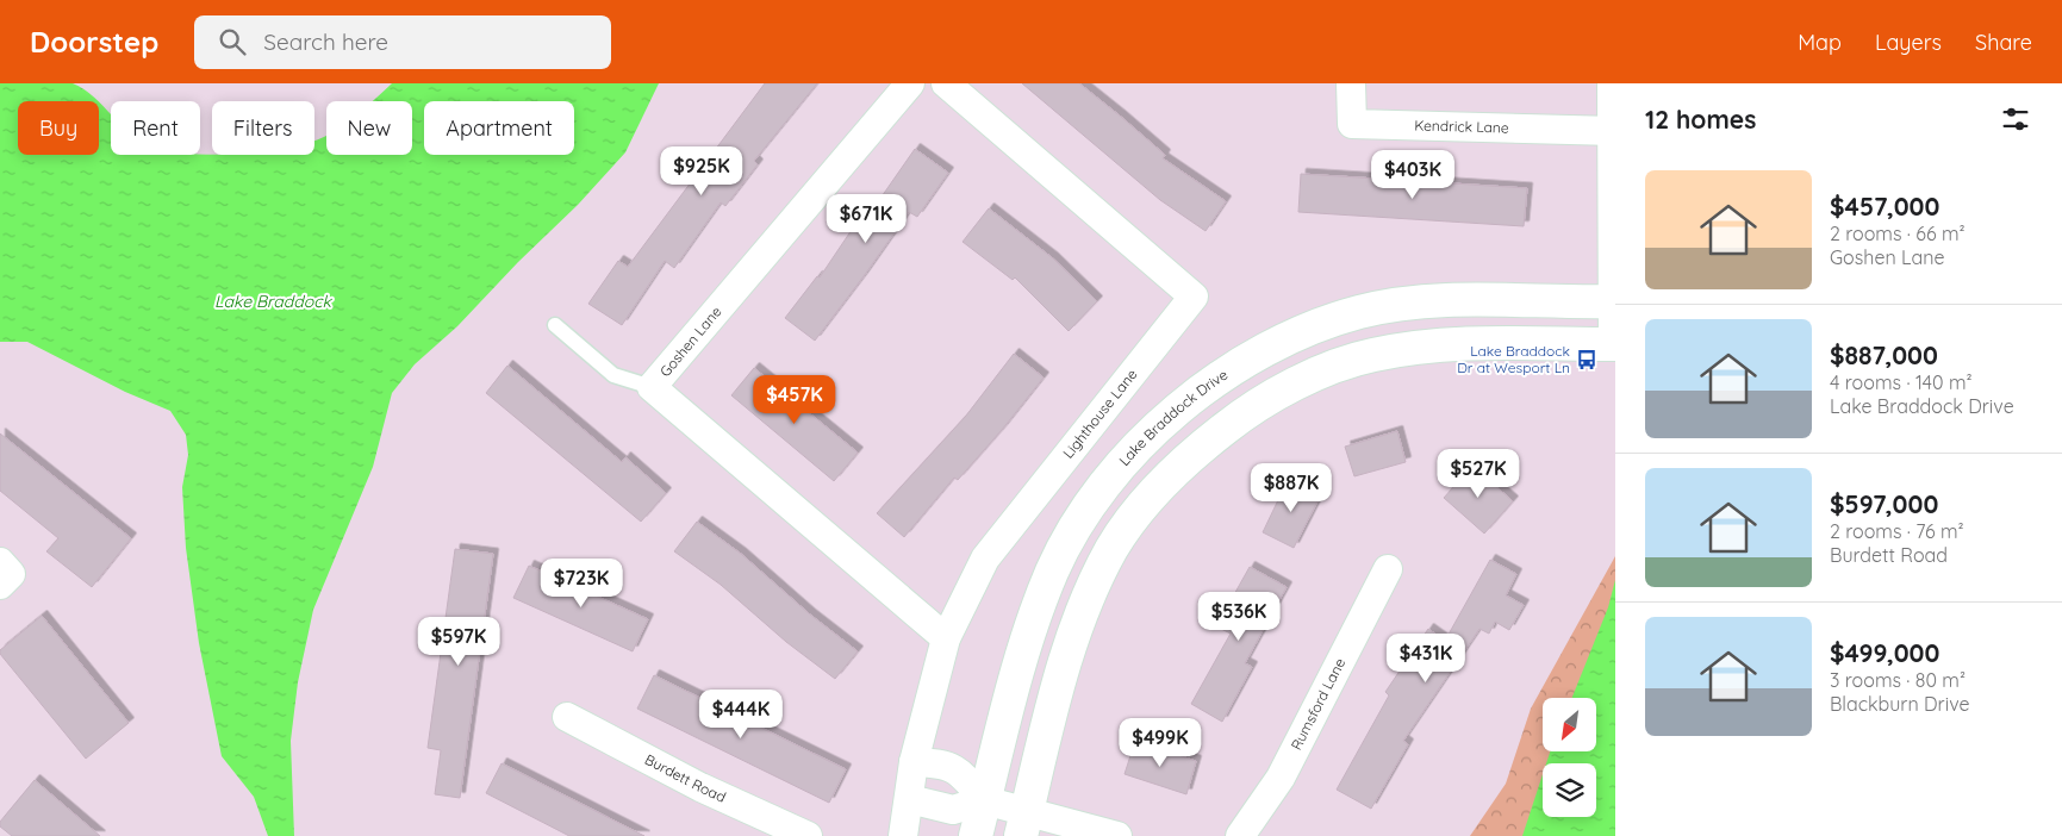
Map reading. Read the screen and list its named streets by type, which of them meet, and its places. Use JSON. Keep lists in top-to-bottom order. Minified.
{"streets":{"street":["Kendrick Lane","Goshen Lane","Lighthouse Lane","Lake Braddock Drive","Rumsford Lane","Burdett Road"]},"crossings":[["Goshen Lane","Lighthouse Lane"]],"water":["Lake Braddock"],"places":{"bus stop":["Lake Braddock Dr at Wesport Ln"]},"north":"bottom left","page":{"header":"Doorstep","search":"Search here","nav":["Map","Layers","Share"],"heading":"12 homes","chip":["Buy","Rent","Filters","New","Apartment"],"price":["$925K","$403K","$671K","$457K","$527K","$887K","$723K","$536K","$597K","$431K","$444K","$499K"],"list":[{"name":"$457,000","note":"2 rooms · 66 m² · Goshen Lane"},{"name":"$887,000","note":"4 rooms · 140 m² · Lake Braddock Drive"},{"name":"$597,000","note":"2 rooms · 76 m² · Burdett Road"},{"name":"$499,000","note":"3 rooms · 80 m² · Blackburn Drive"}]}}
